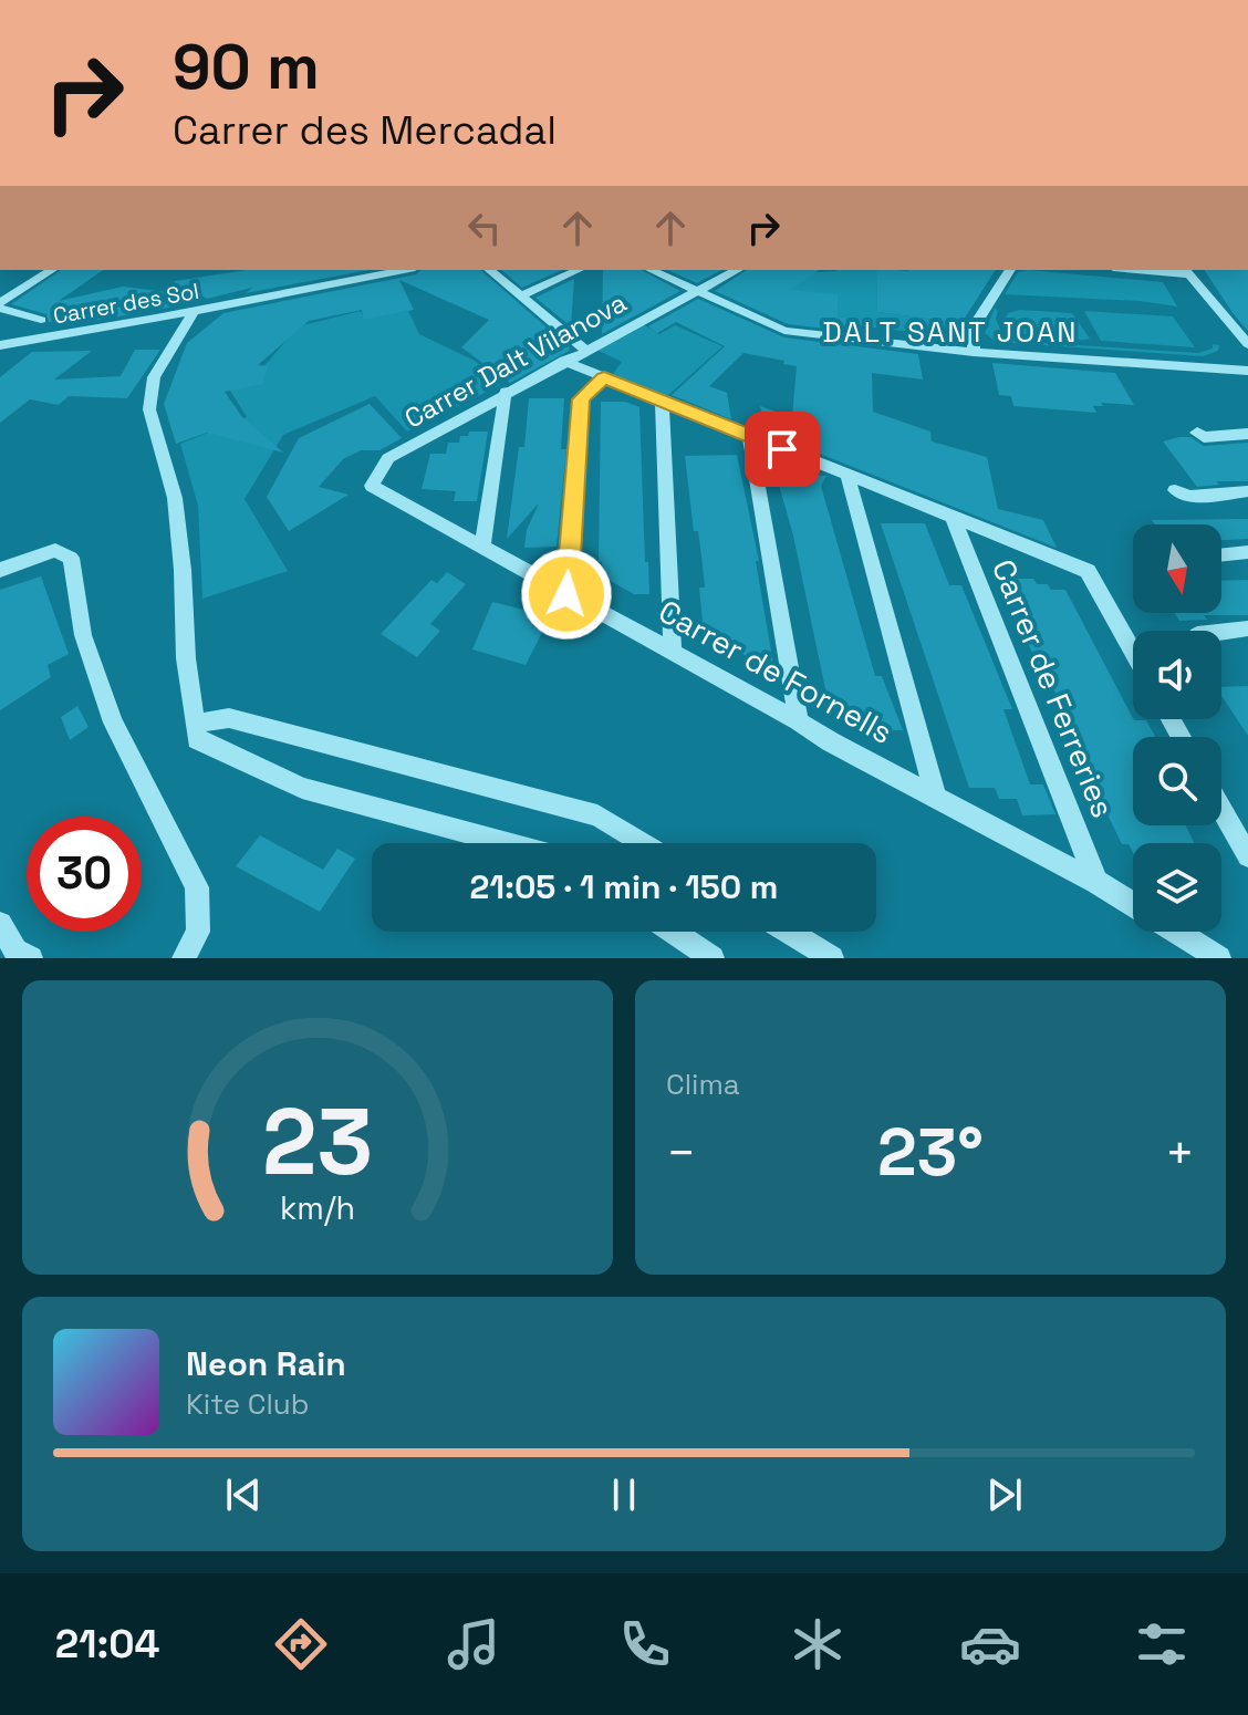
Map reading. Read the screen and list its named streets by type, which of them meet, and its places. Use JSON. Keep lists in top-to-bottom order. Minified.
{"streets":{"street":["Carrer des Sol","Carrer Dalt Vilanova","Carrer de Fornells","Carrer de Ferreries"]},"crossings":[["Carrer Dalt Vilanova","Carrer de Fornells"],["Carrer de Fornells","Carrer de Ferreries"]],"districts":["DALT SANT JOAN"],"north":"bottom","page":{"turn":["90 m","Carrer des Mercadal"],"limit":"30","trip":"21:05 · 1 min · 150 m","tile":"Clima","heat":["−","23°","+"],"song":["Neon Rain","Kite Club"],"tabs":"21:04","gauge":["23","km/h"]}}
